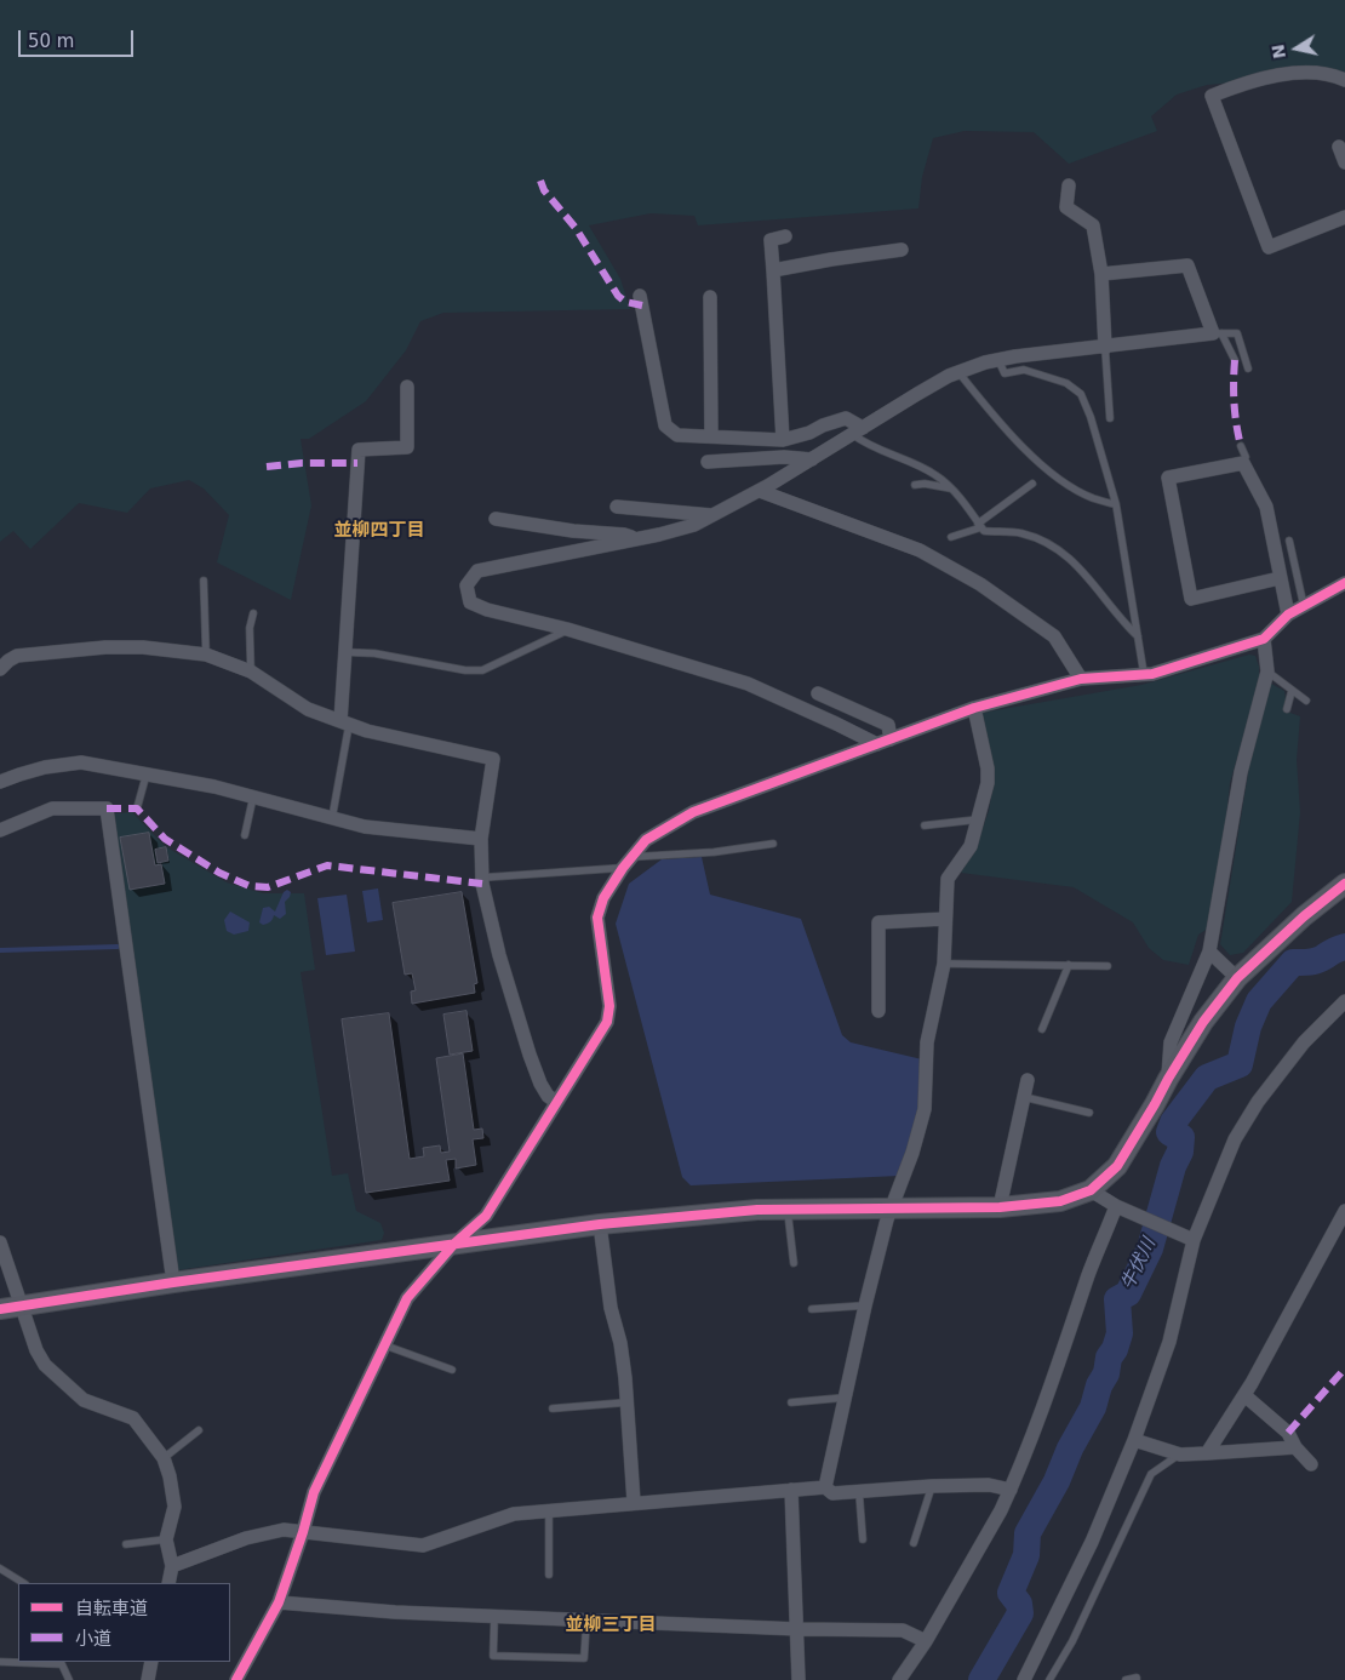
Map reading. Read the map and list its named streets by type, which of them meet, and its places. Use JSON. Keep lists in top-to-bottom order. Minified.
{"districts":["並柳四丁目","並柳三丁目"],"water":["牛伏川"],"legend":["自転車道","小道"],"scale_bar":"50 m","north":"left"}
